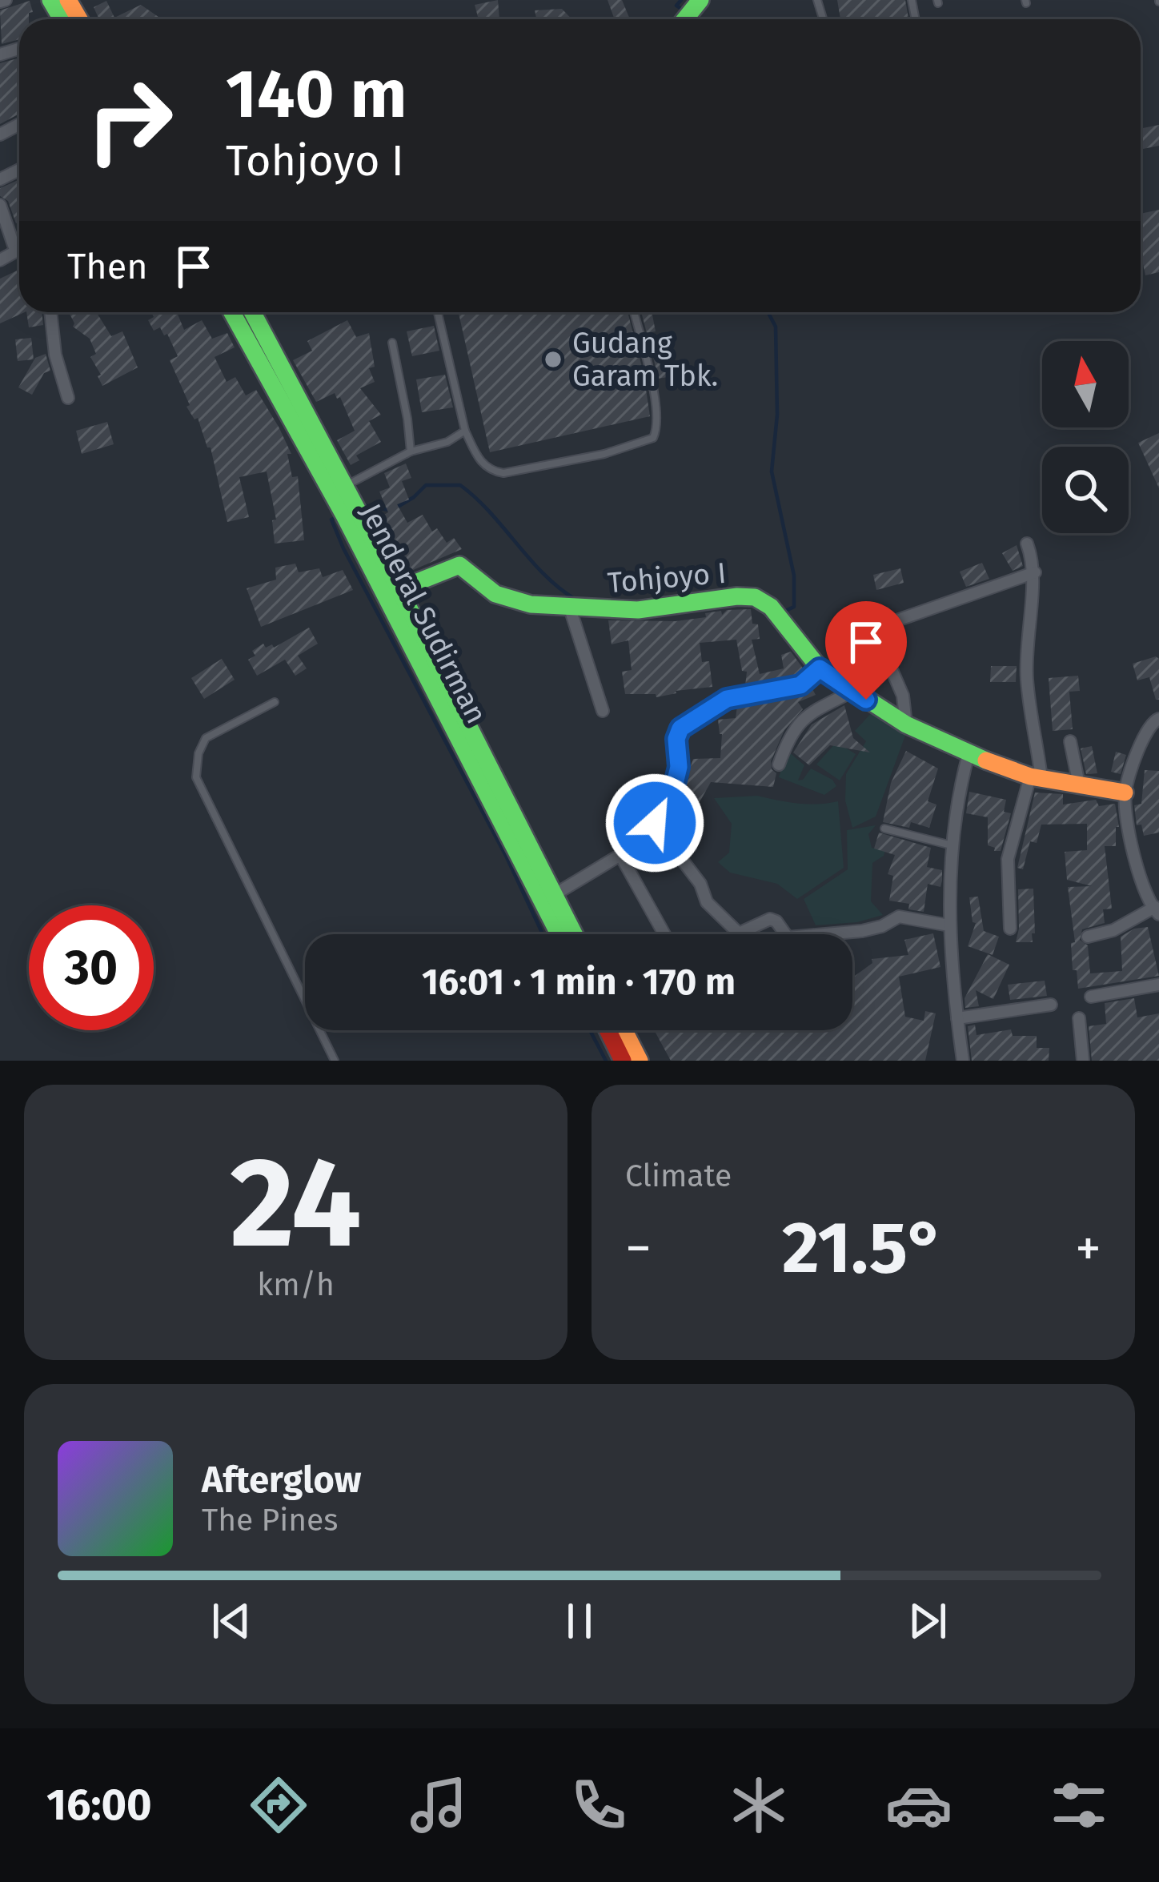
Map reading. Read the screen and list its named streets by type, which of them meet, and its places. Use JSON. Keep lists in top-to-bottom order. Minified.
{"streets":{"main road":["Tohjoyo I","Jenderal Sudirman"]},"crossings":[["Tohjoyo I","Jenderal Sudirman"]],"places":["Gudang Garam Tbk."],"north":"top","page":{"turn":["140 m","Tohjoyo I"],"then":"Then","limit":"30","trip":"16:01 · 1 min · 170 m","tile":[["24","km/h"],"Climate"],"heat":["−","21.5°","+"],"song":["Afterglow","The Pines"],"tabs":"16:00"}}
